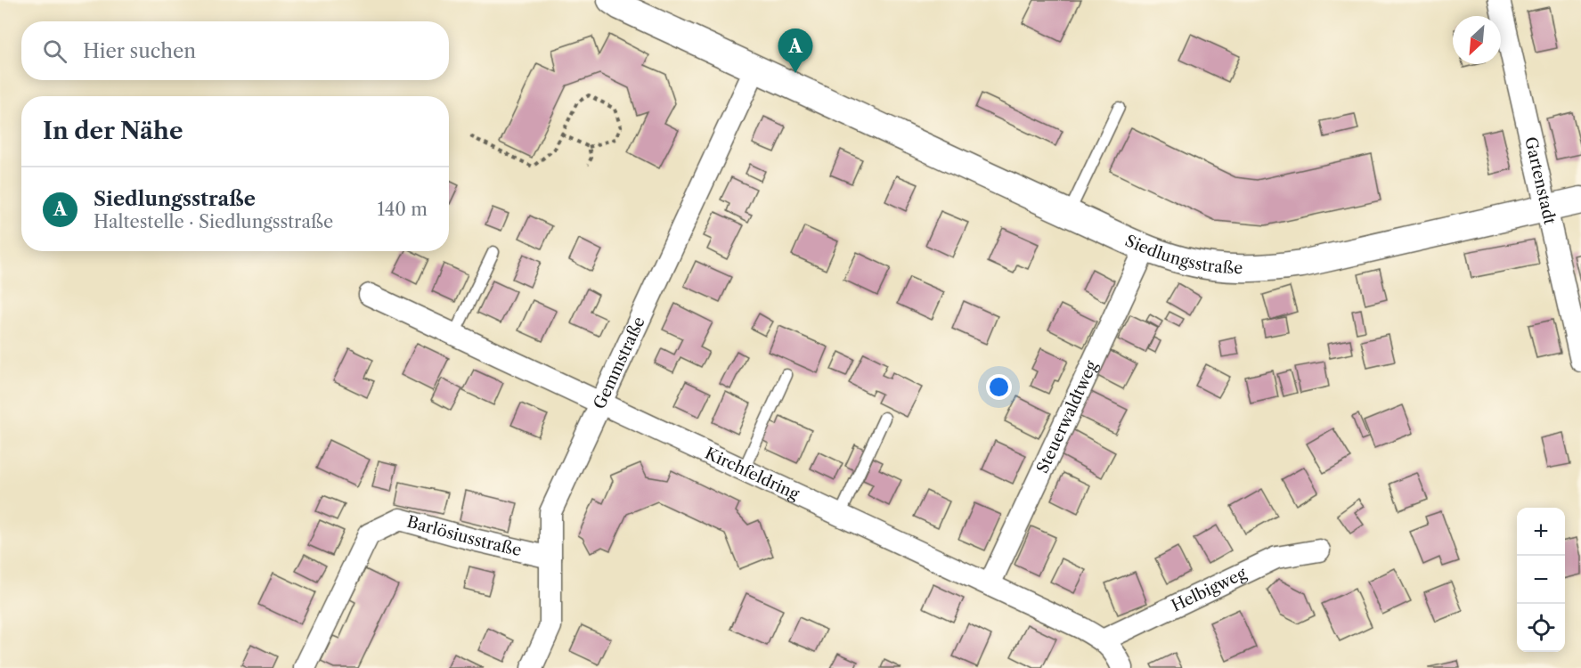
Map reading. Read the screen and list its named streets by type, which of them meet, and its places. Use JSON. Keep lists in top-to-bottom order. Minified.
{"streets":{"street":["Gartenstadt","Siedlungsstraße","Gemmstraße","Steuerwaldtweg","Kirchfeldring","Barlösiusstraße","Helbigweg"]},"crossings":[["Gartenstadt","Siedlungsstraße"],["Siedlungsstraße","Gemmstraße"],["Siedlungsstraße","Steuerwaldtweg"],["Gemmstraße","Kirchfeldring"],["Gemmstraße","Barlösiusstraße"],["Steuerwaldtweg","Kirchfeldring"],["Kirchfeldring","Helbigweg"]],"north":"bottom left","page":{"search":"Hier suchen","pins":"A","heading":"In der Nähe","list":[{"mark":"A","name":"Siedlungsstraße","note":"Haltestelle · Siedlungsstraße","value":"140 m"}],"map_buttons":["+","−"]}}
